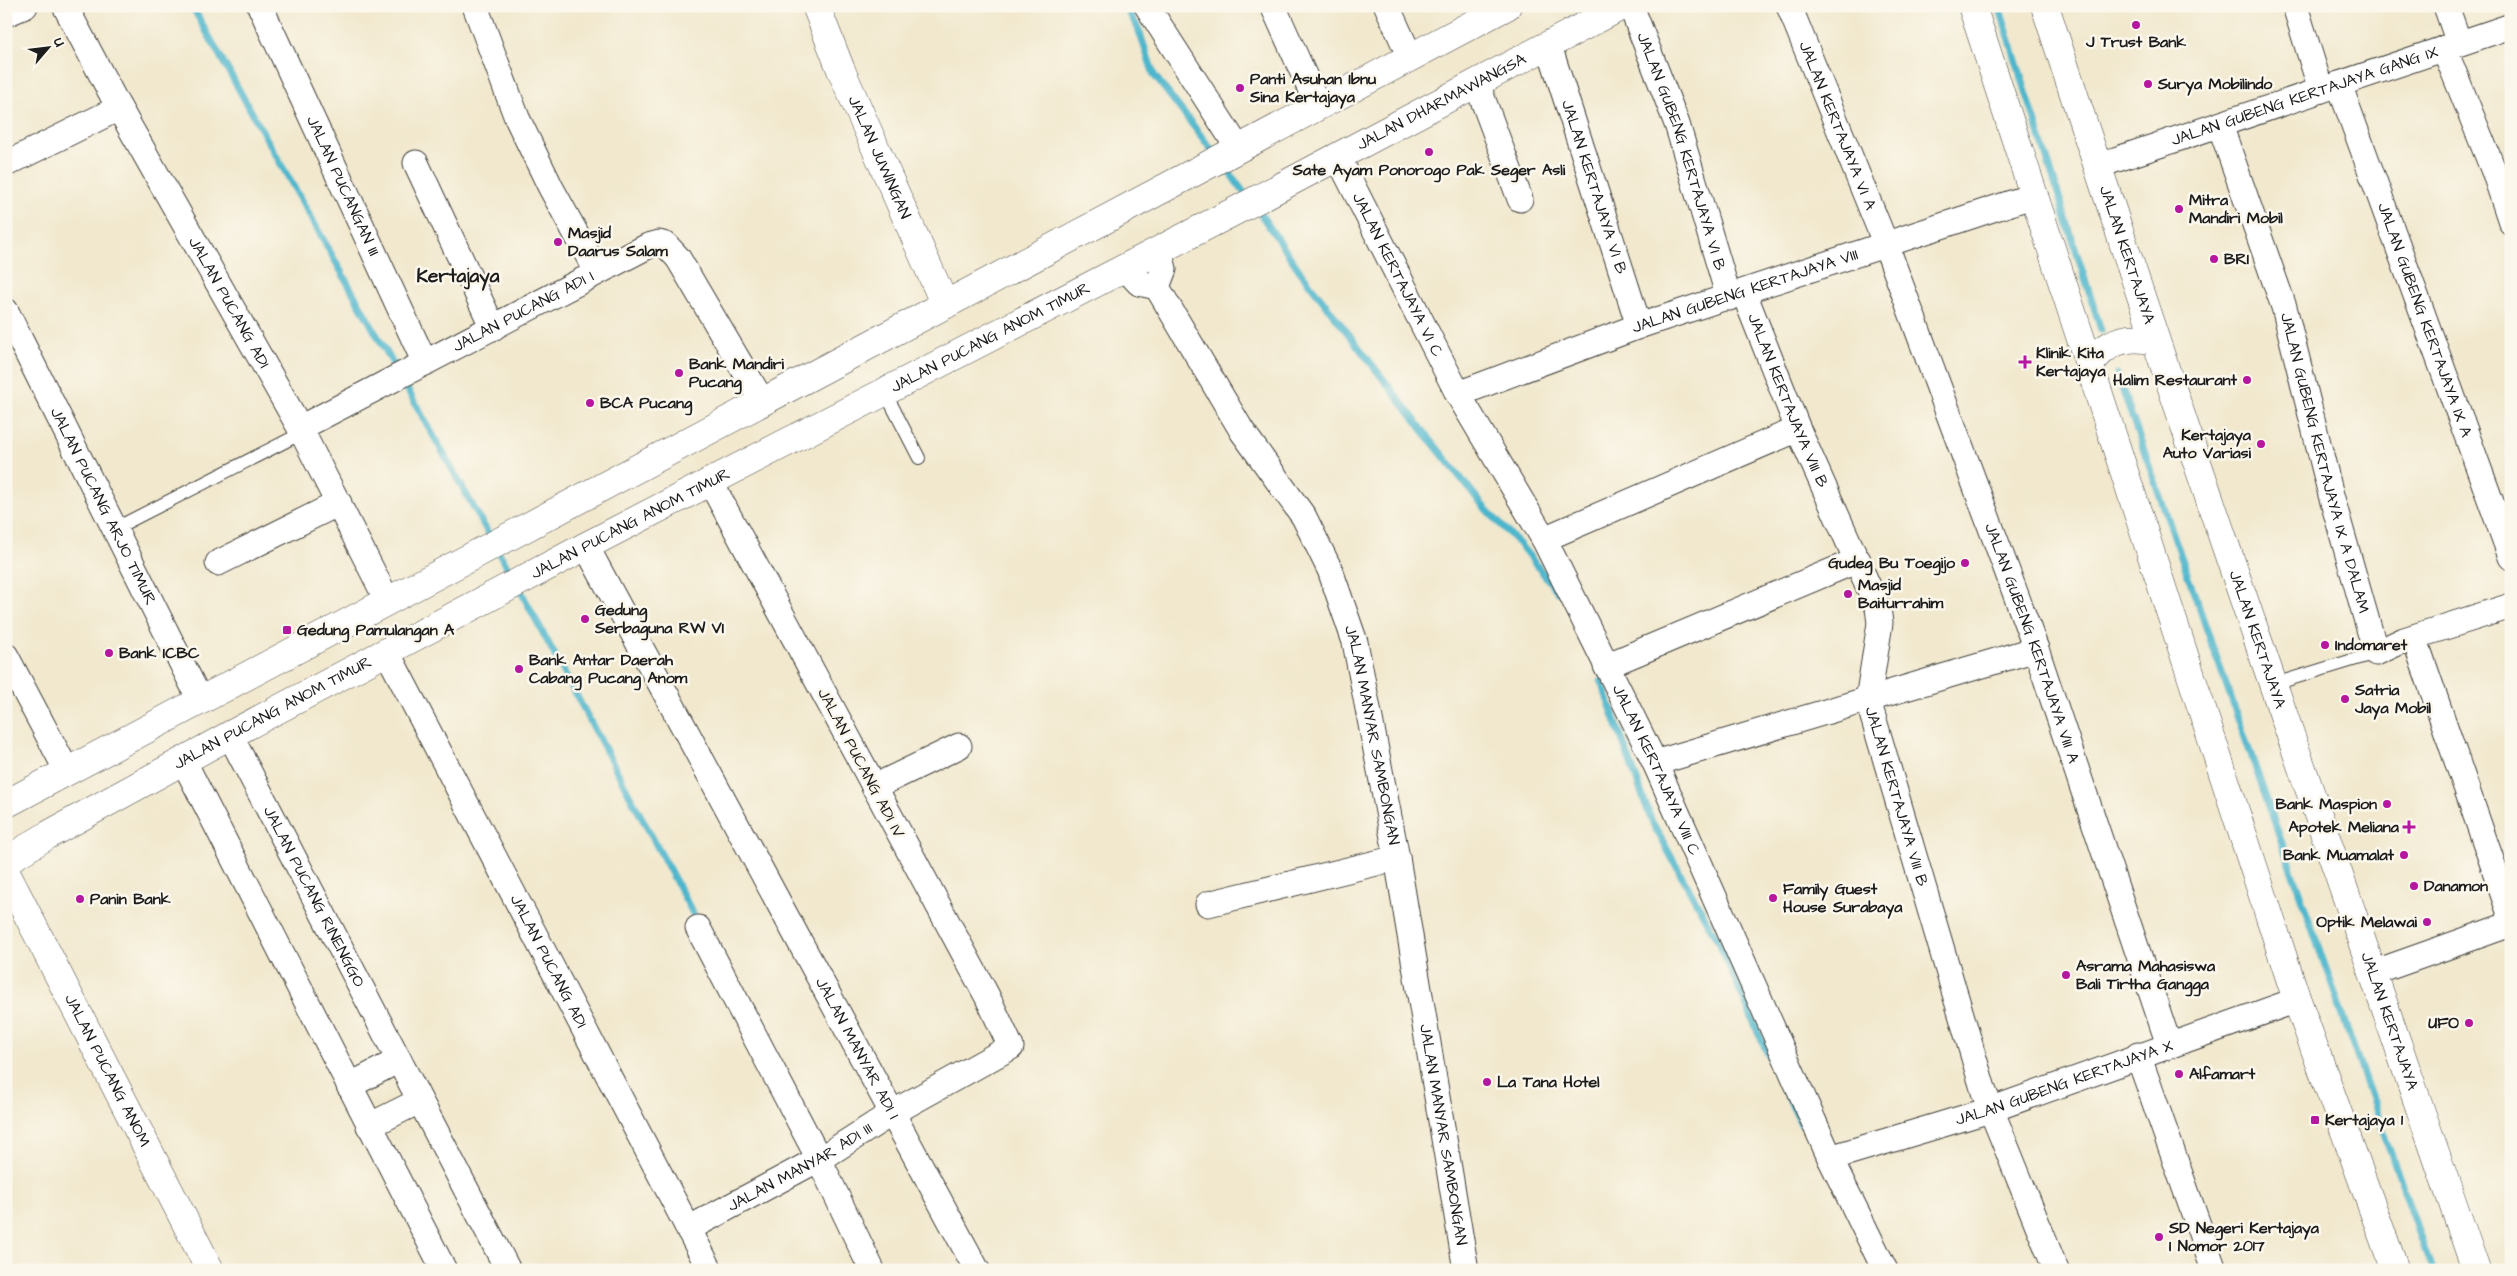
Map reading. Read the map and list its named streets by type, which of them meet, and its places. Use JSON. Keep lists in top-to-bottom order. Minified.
{"streets":{"main road":["JALAN DHARMAWANGSA","JALAN JUWINGAN","JALAN KERTAJAYA","JALAN PUCANG ANOM TIMUR","JALAN PUCANG ANOM"],"street":["JALAN GUBENG KERTAJAYA GANG IX","JALAN KERTAJAYA VI A","JALAN GUBENG KERTAJAYA VI B","JALAN PUCANGAN III","JALAN KERTAJAYA VI B","JALAN KERTAJAYA VI C","JALAN GUBENG KERTAJAYA VIII","JALAN PUCANG ADI","JALAN PUCANG ADI I","JALAN GUBENG KERTAJAYA IX A","JALAN KERTAJAYA VIII B","JALAN GUBENG KERTAJAYA IX A DALAM","JALAN PUCANG ARJO TIMUR","JALAN GUBENG KERTAJAYA VIII A","JALAN MANYAR SAMBONGAN","JALAN PUCANG ADI IV","JALAN KERTAJAYA VIII C","JALAN PUCANG RINENGGO","JALAN MANYAR ADI I","JALAN GUBENG KERTAJAYA X","JALAN MANYAR ADI III"]},"crossings":[["JALAN GUBENG KERTAJAYA GANG IX","JALAN KERTAJAYA"],["JALAN GUBENG KERTAJAYA GANG IX","JALAN GUBENG KERTAJAYA IX A"],["JALAN GUBENG KERTAJAYA GANG IX","JALAN GUBENG KERTAJAYA IX A DALAM"],["JALAN DHARMAWANGSA","JALAN KERTAJAYA VI B"],["JALAN DHARMAWANGSA","JALAN KERTAJAYA VI C"],["JALAN DHARMAWANGSA","JALAN PUCANG ANOM TIMUR"],["JALAN KERTAJAYA VI A","JALAN GUBENG KERTAJAYA VIII"],["JALAN KERTAJAYA VI A","JALAN GUBENG KERTAJAYA VIII A"],["JALAN GUBENG KERTAJAYA VI B","JALAN GUBENG KERTAJAYA VIII"],["JALAN GUBENG KERTAJAYA VI B","JALAN KERTAJAYA VIII B"],["JALAN PUCANGAN III","JALAN PUCANG ADI I"],["JALAN KERTAJAYA VI B","JALAN GUBENG KERTAJAYA VIII"],["JALAN KERTAJAYA VI C","JALAN GUBENG KERTAJAYA VIII"],["JALAN KERTAJAYA VI C","JALAN KERTAJAYA VIII C"],["JALAN GUBENG KERTAJAYA VIII","JALAN KERTAJAYA VIII B"],["JALAN GUBENG KERTAJAYA VIII","JALAN GUBENG KERTAJAYA VIII A"],["JALAN GUBENG KERTAJAYA VIII","JALAN KERTAJAYA VIII C"],["JALAN PUCANG ADI","JALAN PUCANG ADI I"],["JALAN PUCANG ADI","JALAN PUCANG ANOM TIMUR"],["JALAN PUCANG ADI","JALAN MANYAR ADI III"],["JALAN PUCANG ANOM TIMUR","JALAN PUCANG ADI IV"],["JALAN PUCANG ANOM TIMUR","JALAN PUCANG RINENGGO"],["JALAN PUCANG ANOM TIMUR","JALAN MANYAR ADI I"],["JALAN KERTAJAYA VIII B","JALAN GUBENG KERTAJAYA X"],["JALAN GUBENG KERTAJAYA VIII A","JALAN GUBENG KERTAJAYA X"],["JALAN PUCANG ADI IV","JALAN MANYAR ADI III"],["JALAN KERTAJAYA VIII C","JALAN GUBENG KERTAJAYA X"],["JALAN MANYAR ADI I","JALAN MANYAR ADI III"]],"districts":["Kertajaya"],"places":{"other":["J Trust Bank","Surya Mobilindo","Panti Asuhan Ibnu Sina Kertajaya","Sate Ayam Ponorogo Pak Seger Asli","Mitra Mandiri Mobil","Masjid Daarus Salam","BRI","Bank Mandiri Pucang","Halim Restaurant","BCA Pucang","Kertajaya Auto Variasi","Gudeg Bu Toegijo","Masjid Baiturrahim","Gedung Serbaguna RW VI","Indomaret","Bank ICBC","Bank Antar Daerah Cabang Pucang Anom","Satria Jaya Mobil","Bank Maspion","Bank Muamalat","Danamon","Family Guest House Surabaya","Panin Bank","Optik Melawai","Asrama Mahasiswa Bali Tirtha Gangga","UFO","Alfamart","La Tana Hotel","SD Negeri Kertajaya I Nomor 2017"],"health":["Klinik Kita Kertajaya","Apotek Meliana"],"transit":["Gedung Pamulangan A","Kertajaya 1"]},"north":"top right"}
